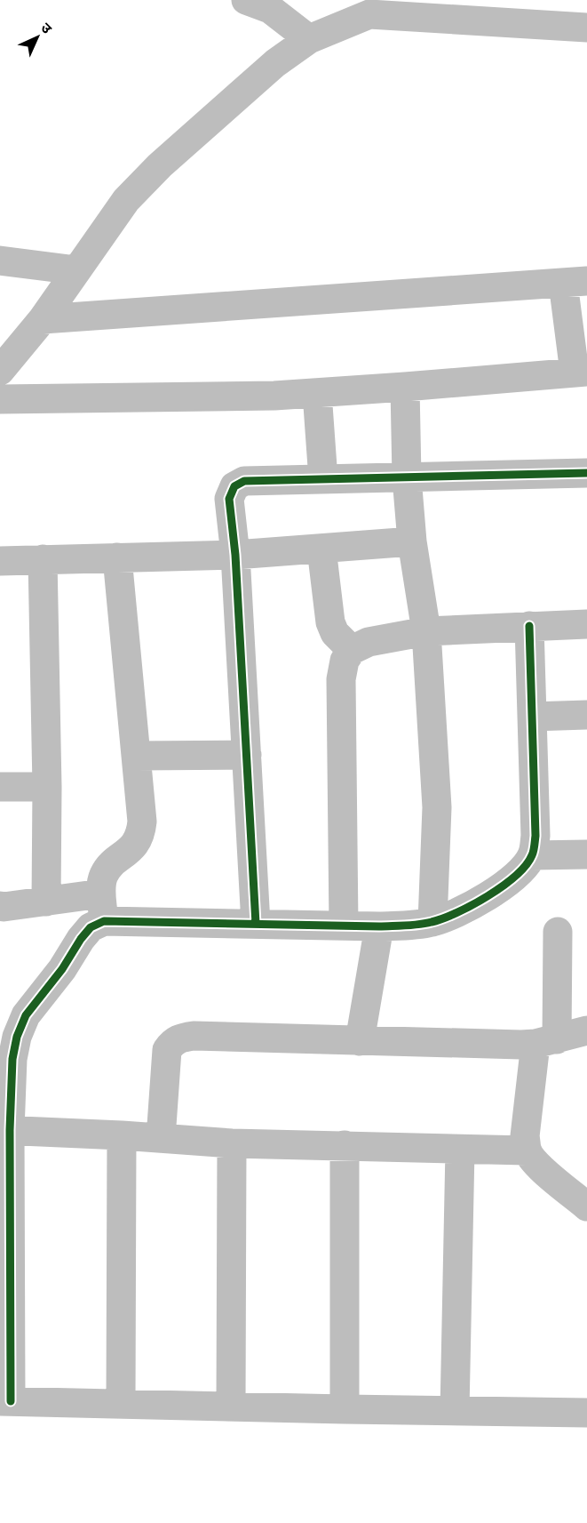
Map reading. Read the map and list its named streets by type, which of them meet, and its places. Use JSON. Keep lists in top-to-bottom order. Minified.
{"north":"top right"}
